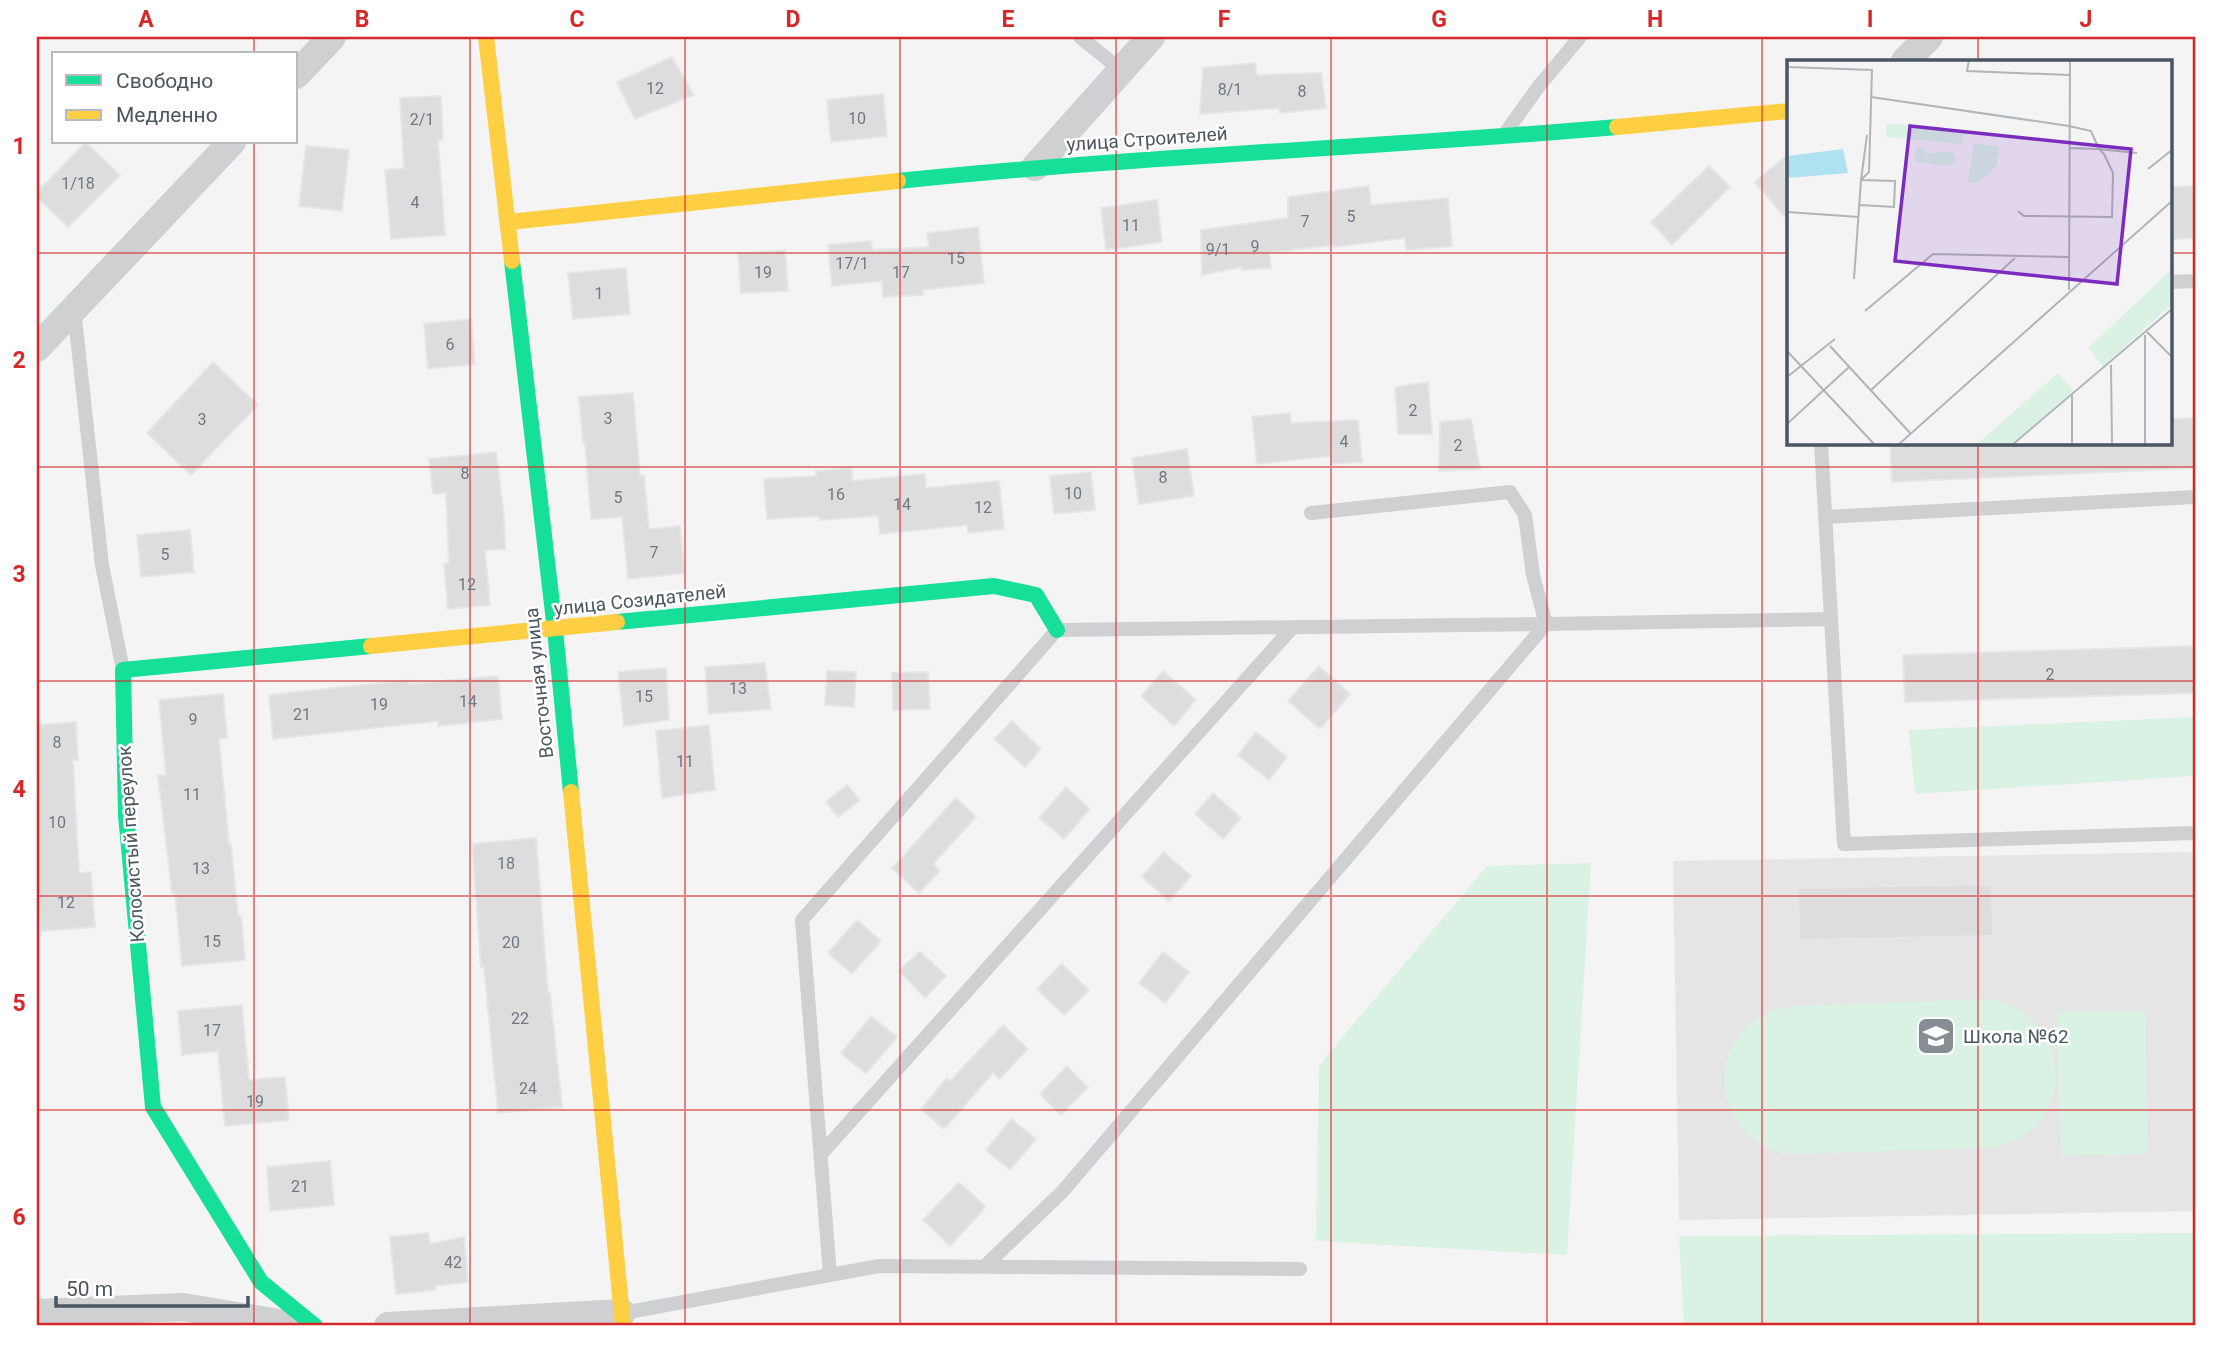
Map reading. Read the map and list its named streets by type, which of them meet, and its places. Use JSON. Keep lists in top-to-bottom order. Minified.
{"streets":{"street":["улица Строителей","улица Созидателей","Восточная улица","Колосистый переулок"]},"crossings":[["улица Строителей","Восточная улица"],["улица Созидателей","Восточная улица"],["улица Созидателей","Колосистый переулок"]],"places":{"school or university":["Школа №62"]},"house_numbers":["12","8/1","8","10","2/1","1/18","4","5","7","11","9","9/1","15","17/1","19","17","1","6","2","3","3","4","2","8","8","10","16","5","14","12","7","5","12","2","13","15","14","19","21","9","8","11","11","10","18","13","12","15","20","22","17","24","19","21","42"],"legend":["Свободно","Медленно"],"scale_bar":"50 m","grid":{"columns":["A","B","C","D","E","F","G","H","I","J"],"rows":["1","2","3","4","5","6"]}}
